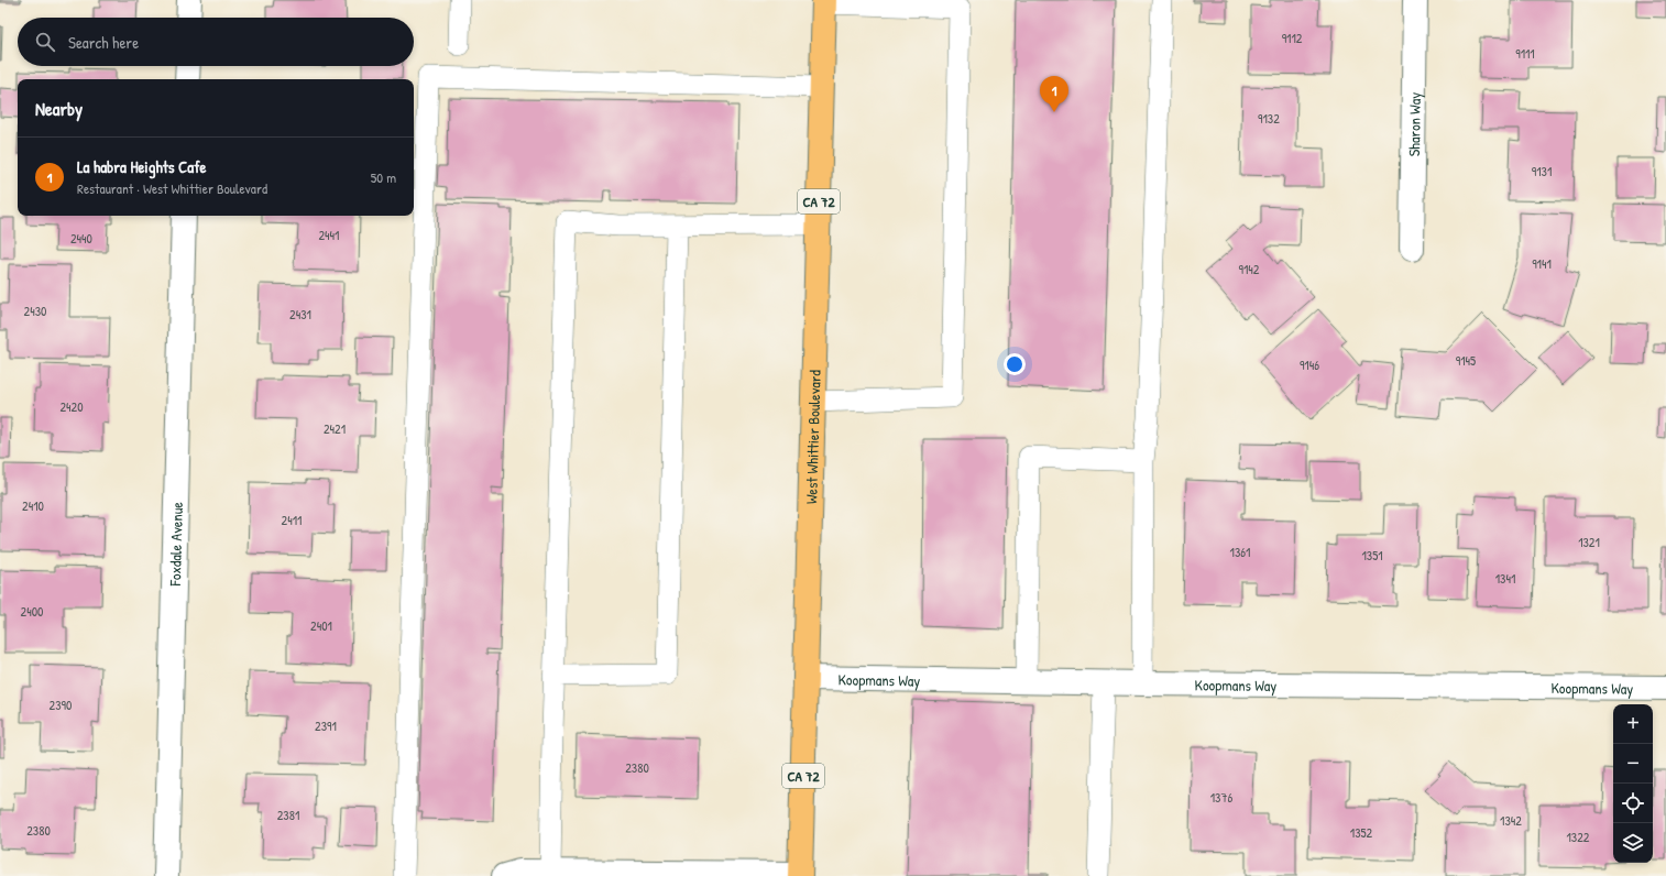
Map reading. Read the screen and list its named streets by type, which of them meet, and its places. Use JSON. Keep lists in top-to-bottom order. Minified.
{"streets":{"main road":["CA 72","West Whittier Boulevard"],"street":["Sharon Way","Foxdale Avenue","Koopmans Way"]},"crossings":[["West Whittier Boulevard","Koopmans Way"]],"house_numbers":["9112","9111","9132","9131","2441","2440","9141","9142","2430","2431","9145","9146","2420","2421","2410","2411","1321","1361","1351","1341","2400","2401","2390","2391","2380","1376","2381","1342","2380","1352","1322"],"page":{"search":"Search here","pins":"1","heading":"Nearby","list":[{"mark":"1","name":"La habra Heights Cafe","note":"Restaurant · West Whittier Boulevard","value":"50 m"}],"map_buttons":["+","−"]}}
